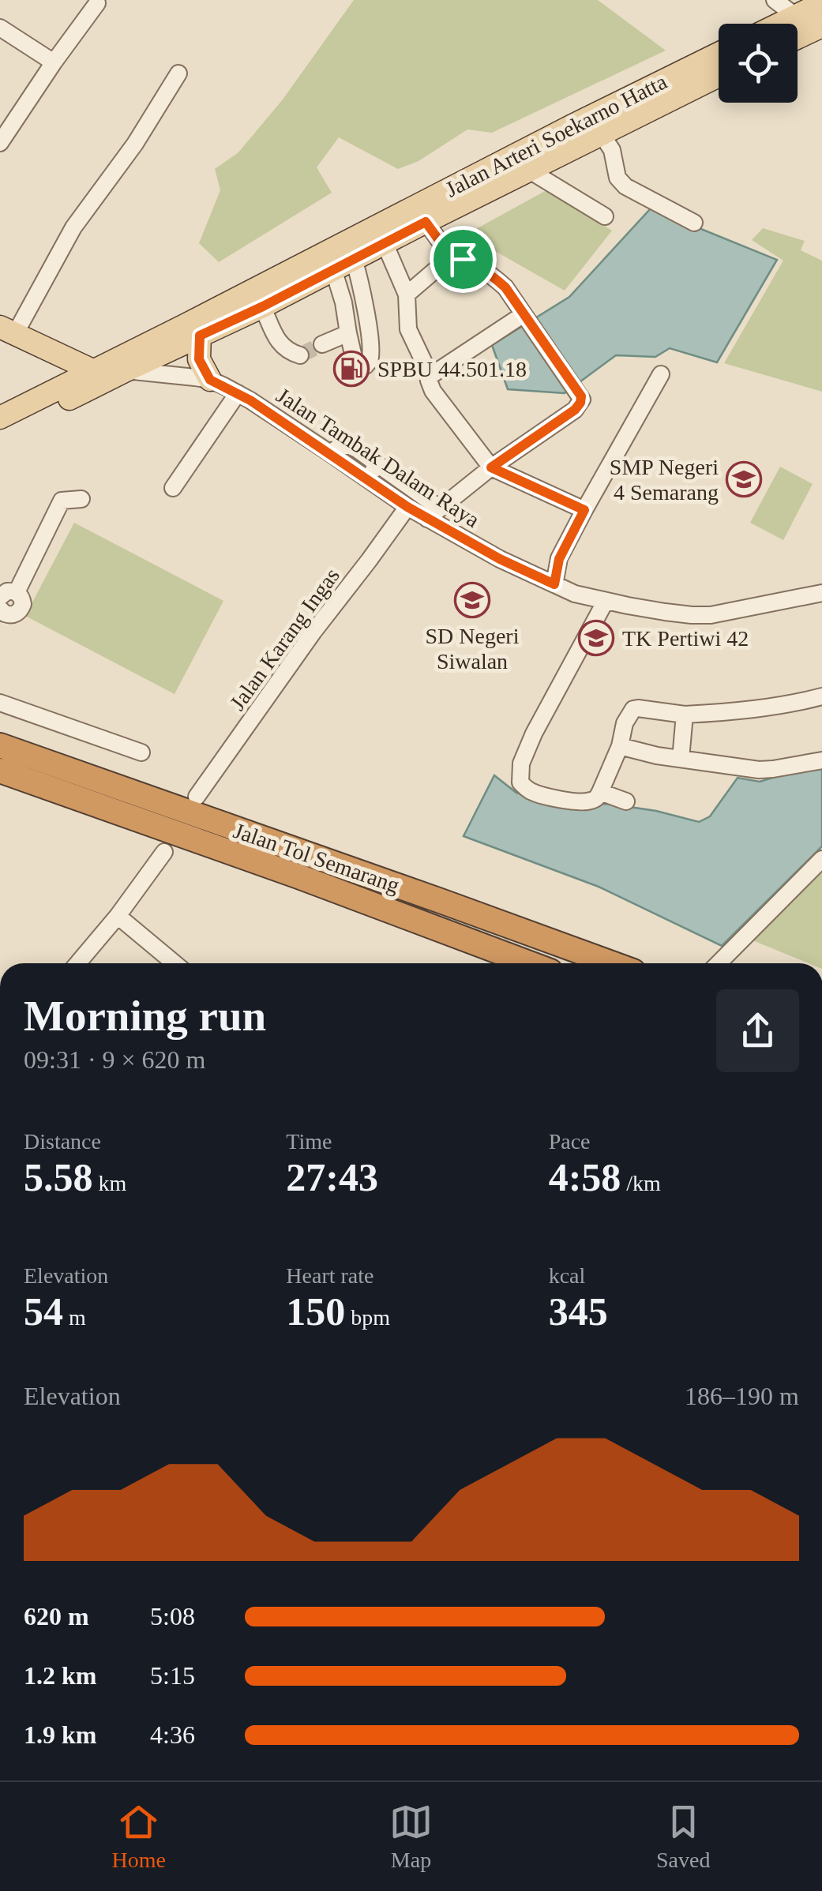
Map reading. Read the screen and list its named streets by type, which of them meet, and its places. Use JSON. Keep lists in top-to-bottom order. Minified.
{"streets":{"highway":["Jalan Tol Semarang"],"main road":["Jalan Arteri Soekarno Hatta"],"street":["Jalan Tambak Dalam Raya","Jalan Karang Ingas"]},"crossings":[["Jalan Arteri Soekarno Hatta","Jalan Tambak Dalam Raya"],["Jalan Tambak Dalam Raya","Jalan Karang Ingas"]],"places":{"fuel station":["SPBU 44.501.18"],"school or university":["SMP Negeri 4 Semarang","SD Negeri Siwalan","TK Pertiwi 42"]},"page":{"heading":["Morning run","09:31 · 9 × 620 m"],"stats":[["Distance","5.58 km"],["Time","27:43"],["Pace","4:58 /km"],["Elevation","54 m"],["Heart rate","150 bpm"],["kcal","345"]],"chart":["Elevation","186–190 m"],"list":[{"name":"620 m","note":"5:08"},{"name":"1.2 km","note":"5:15"},{"name":"1.9 km","note":"4:36"}],"tabs":["Home","Map","Saved"]}}
